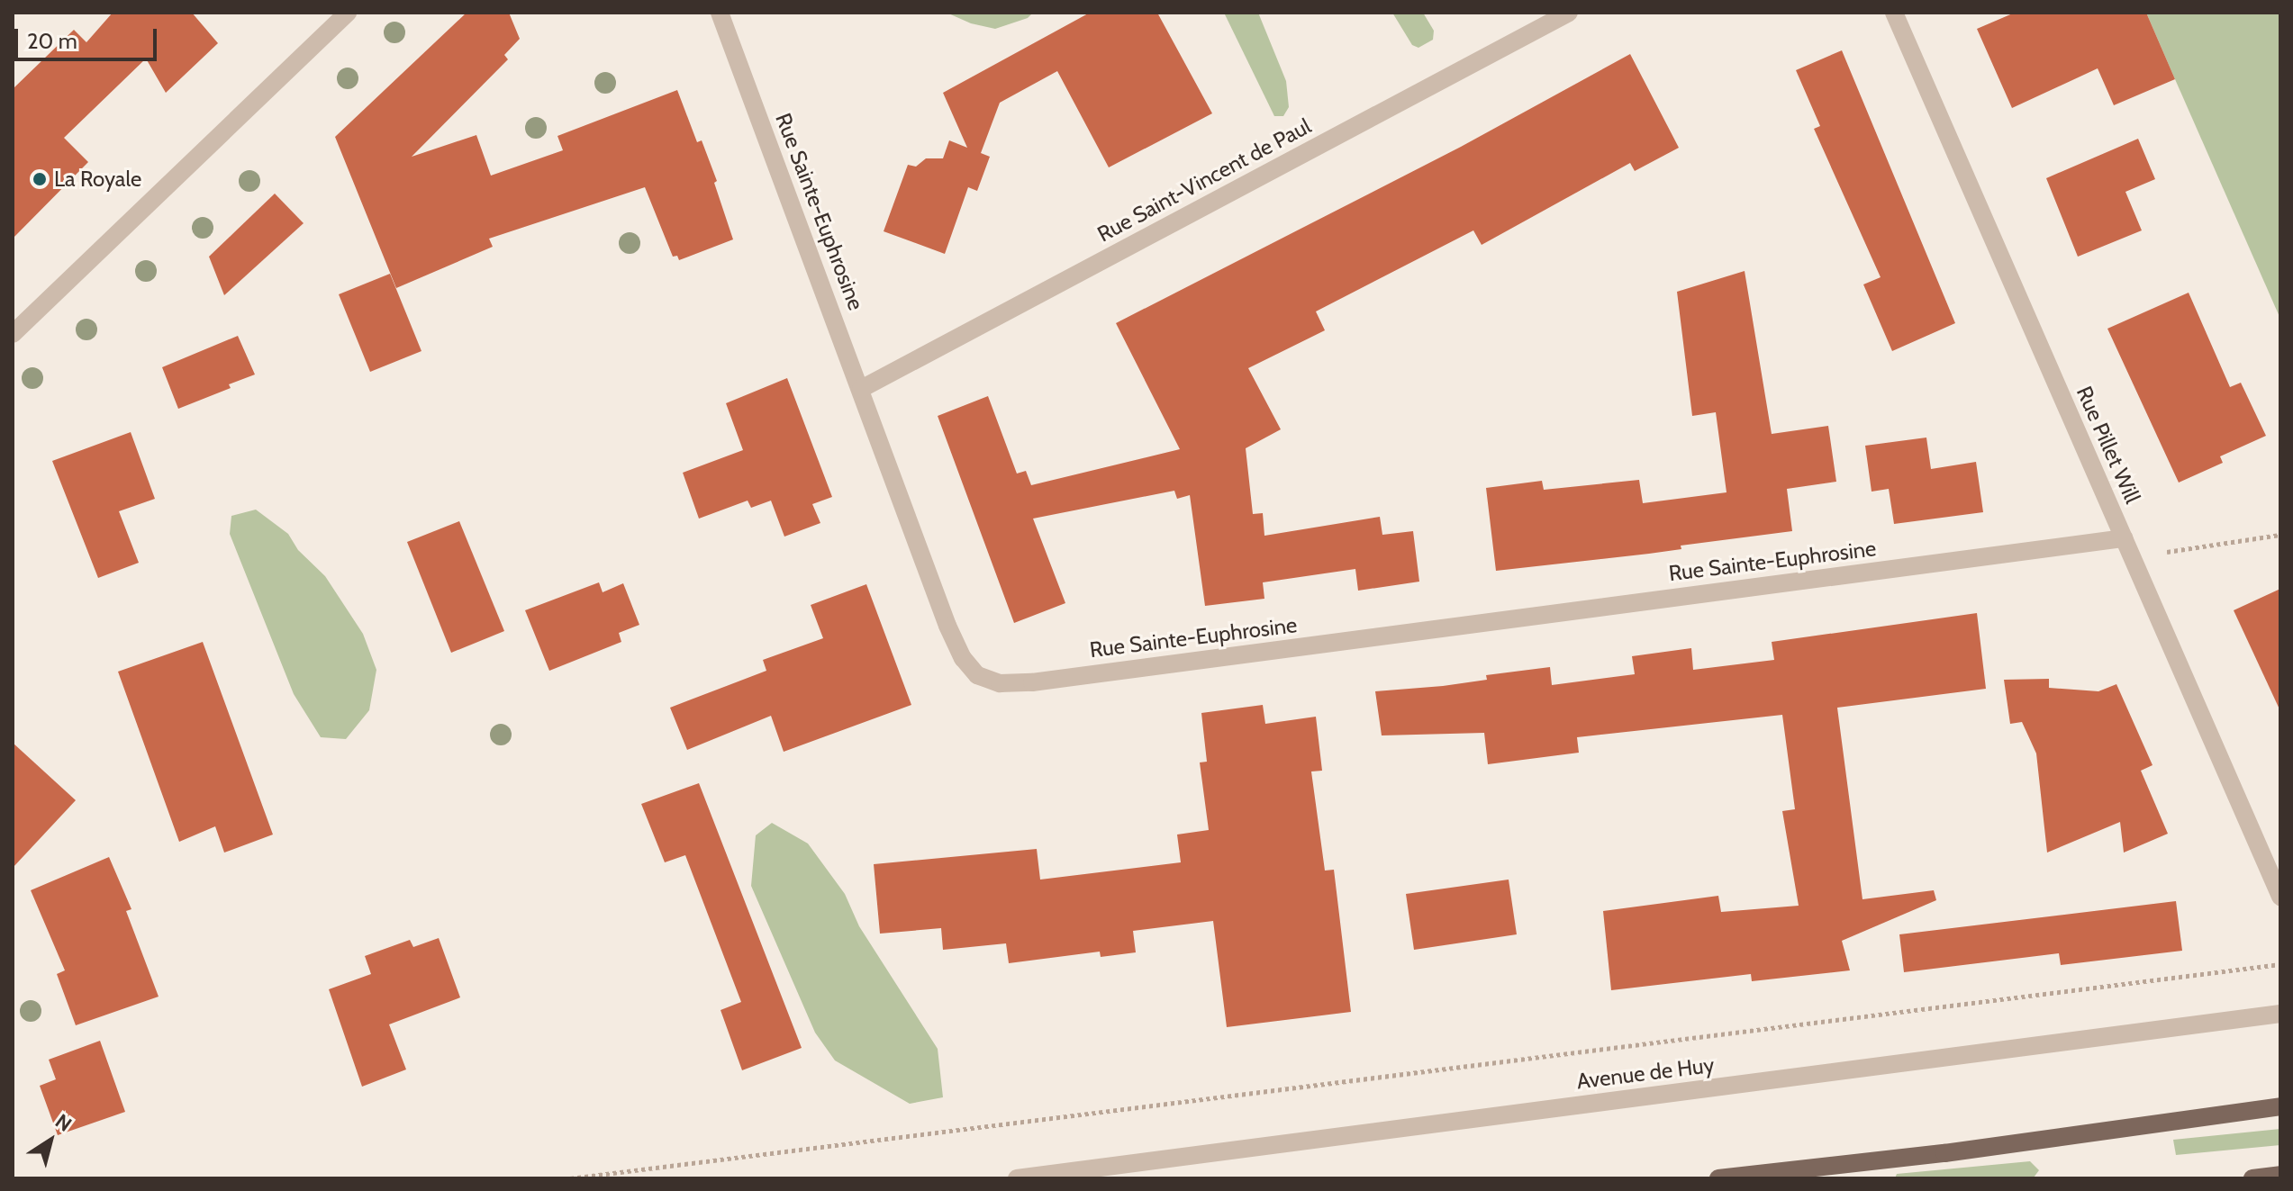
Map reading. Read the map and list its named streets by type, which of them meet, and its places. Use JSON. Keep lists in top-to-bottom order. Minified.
{"streets":{"street":["Rue Saint-Vincent de Paul","Rue Sainte-Euphrosine","Rue Pillet Will","Avenue de Huy"]},"crossings":[["Rue Saint-Vincent de Paul","Rue Sainte-Euphrosine"],["Rue Sainte-Euphrosine","Rue Pillet Will"]],"places":["La Royale"],"scale_bar":"20 m","north":"top right"}
